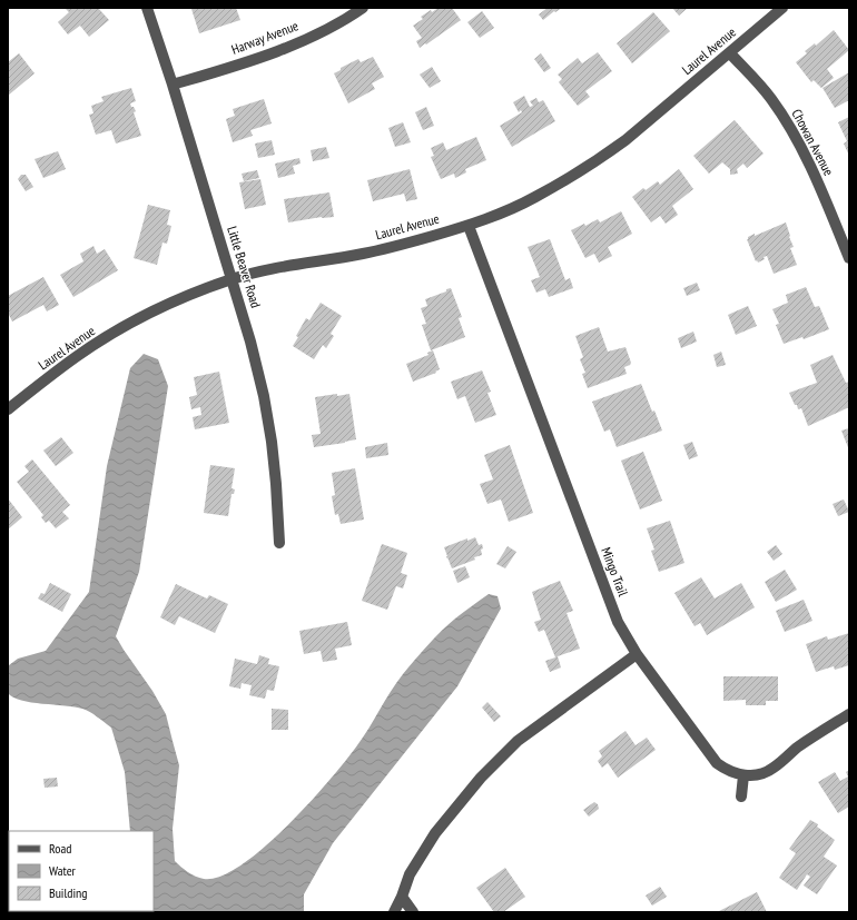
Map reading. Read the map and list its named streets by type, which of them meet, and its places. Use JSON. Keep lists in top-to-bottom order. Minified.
{"streets":{"street":["Harway Avenue","Laurel Avenue","Chowan Avenue","Little Beaver Road","Mingo Trail"]},"crossings":[["Harway Avenue","Little Beaver Road"],["Laurel Avenue","Chowan Avenue"],["Laurel Avenue","Little Beaver Road"],["Laurel Avenue","Mingo Trail"]],"legend":["Road","Water","Building"]}
